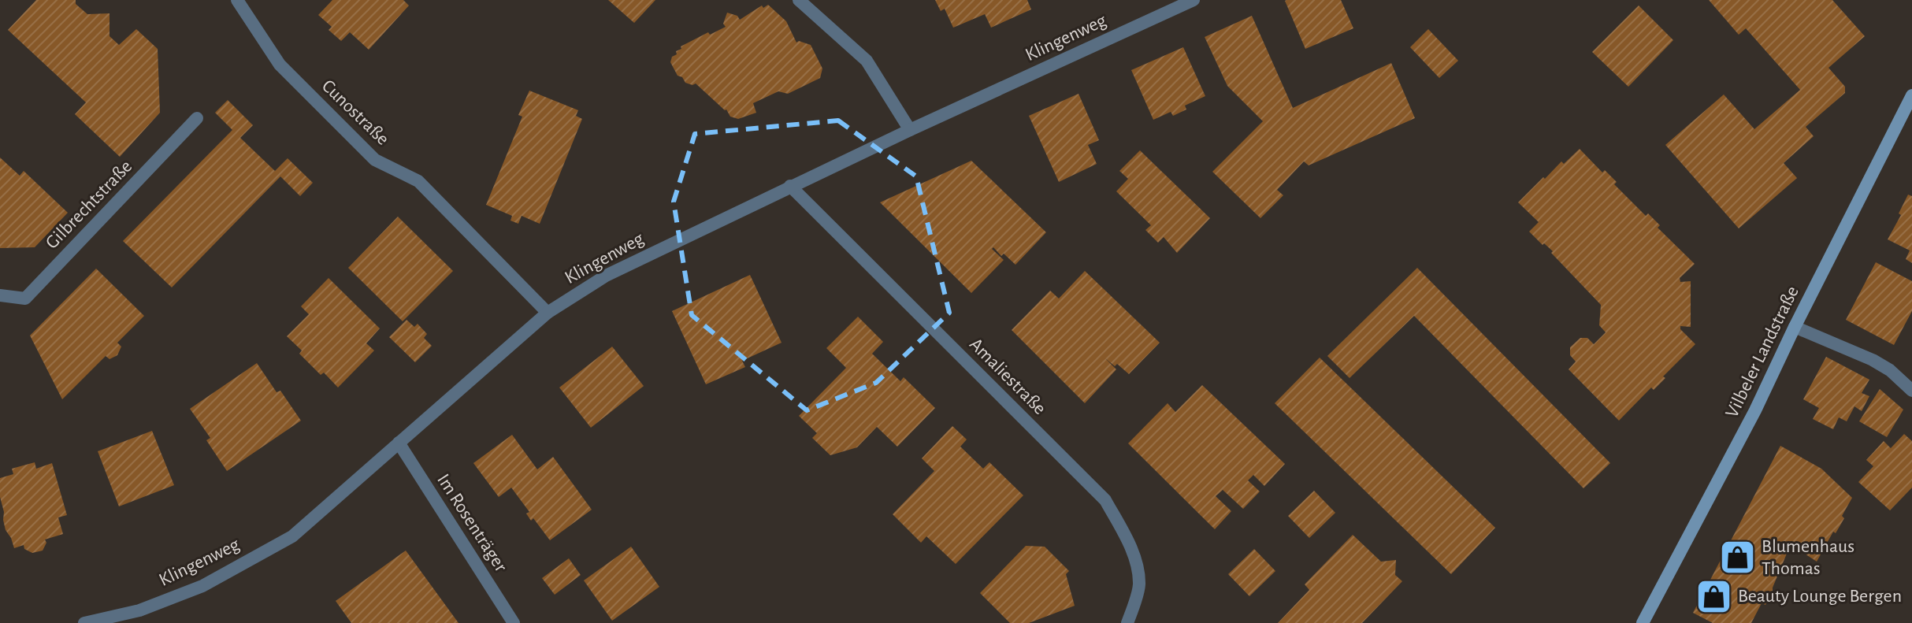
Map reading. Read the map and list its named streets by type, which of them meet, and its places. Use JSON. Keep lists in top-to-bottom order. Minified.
{"streets":{"main road":["Vilbeler Landstraße"],"street":["Klingenweg","Cunostraße","Gilbrechtstraße","Amaliestraße","Im Rosenträger"]},"crossings":[["Klingenweg","Cunostraße"],["Klingenweg","Amaliestraße"],["Klingenweg","Im Rosenträger"]],"places":{"shop":["Blumenhaus Thomas","Beauty Lounge Bergen"]}}
